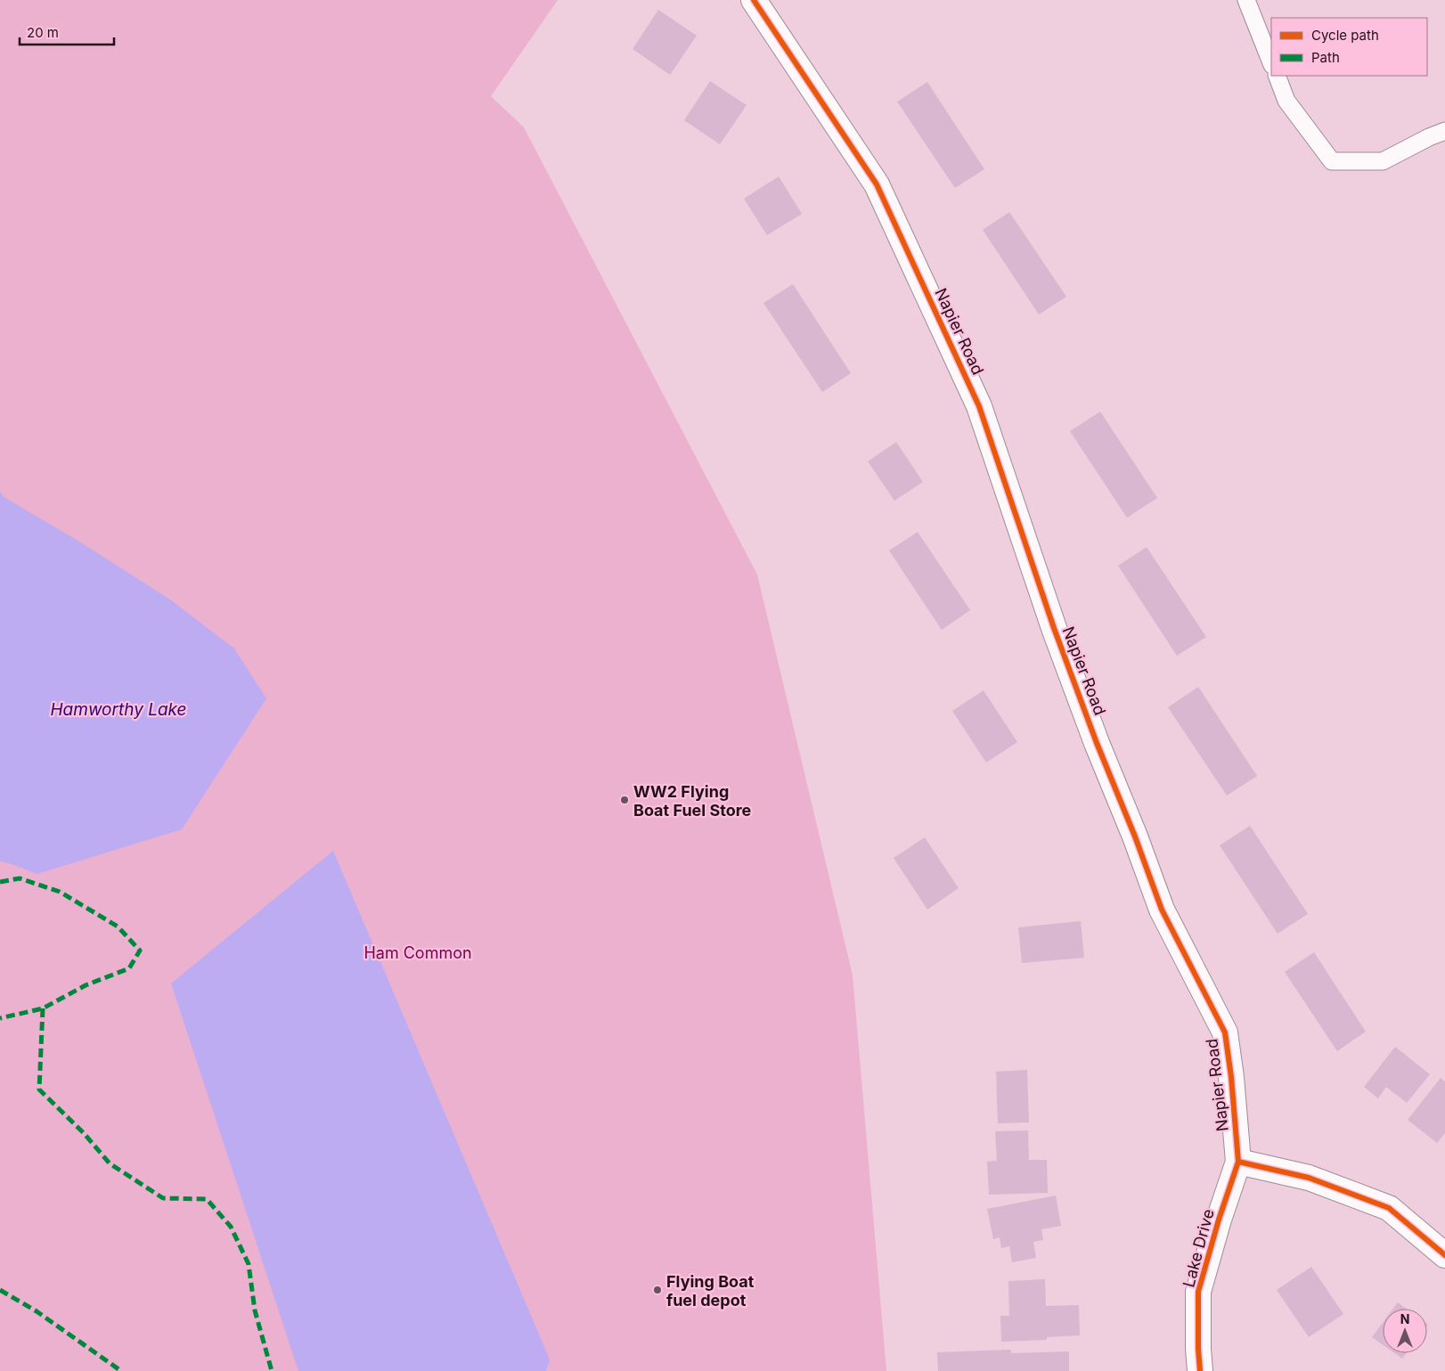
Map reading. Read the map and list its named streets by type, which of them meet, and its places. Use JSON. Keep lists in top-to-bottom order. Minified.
{"streets":{"street":["Napier Road","Lake Drive"]},"crossings":[["Napier Road","Lake Drive"]],"water":["Hamworthy Lake"],"parks":["Ham Common"],"places":["WW2 Flying Boat Fuel Store","Flying Boat fuel depot"],"legend":["Cycle path","Path"],"scale_bar":"20 m","north":"top"}
